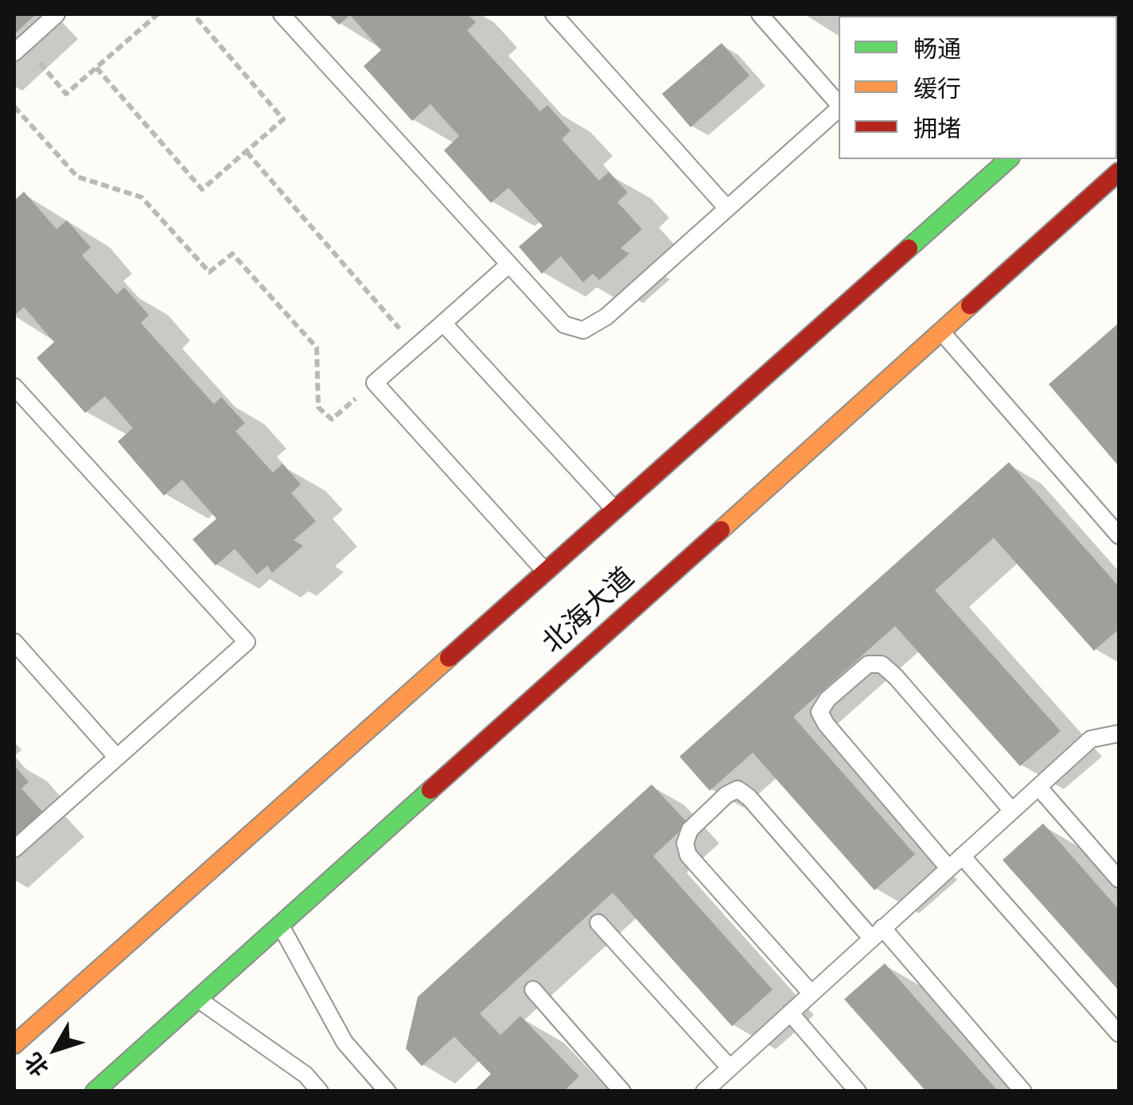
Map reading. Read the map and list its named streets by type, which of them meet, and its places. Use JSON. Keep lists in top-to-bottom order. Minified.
{"streets":{"street":["北海大道"]},"legend":["畅通","缓行","拥堵"],"north":"bottom left"}
